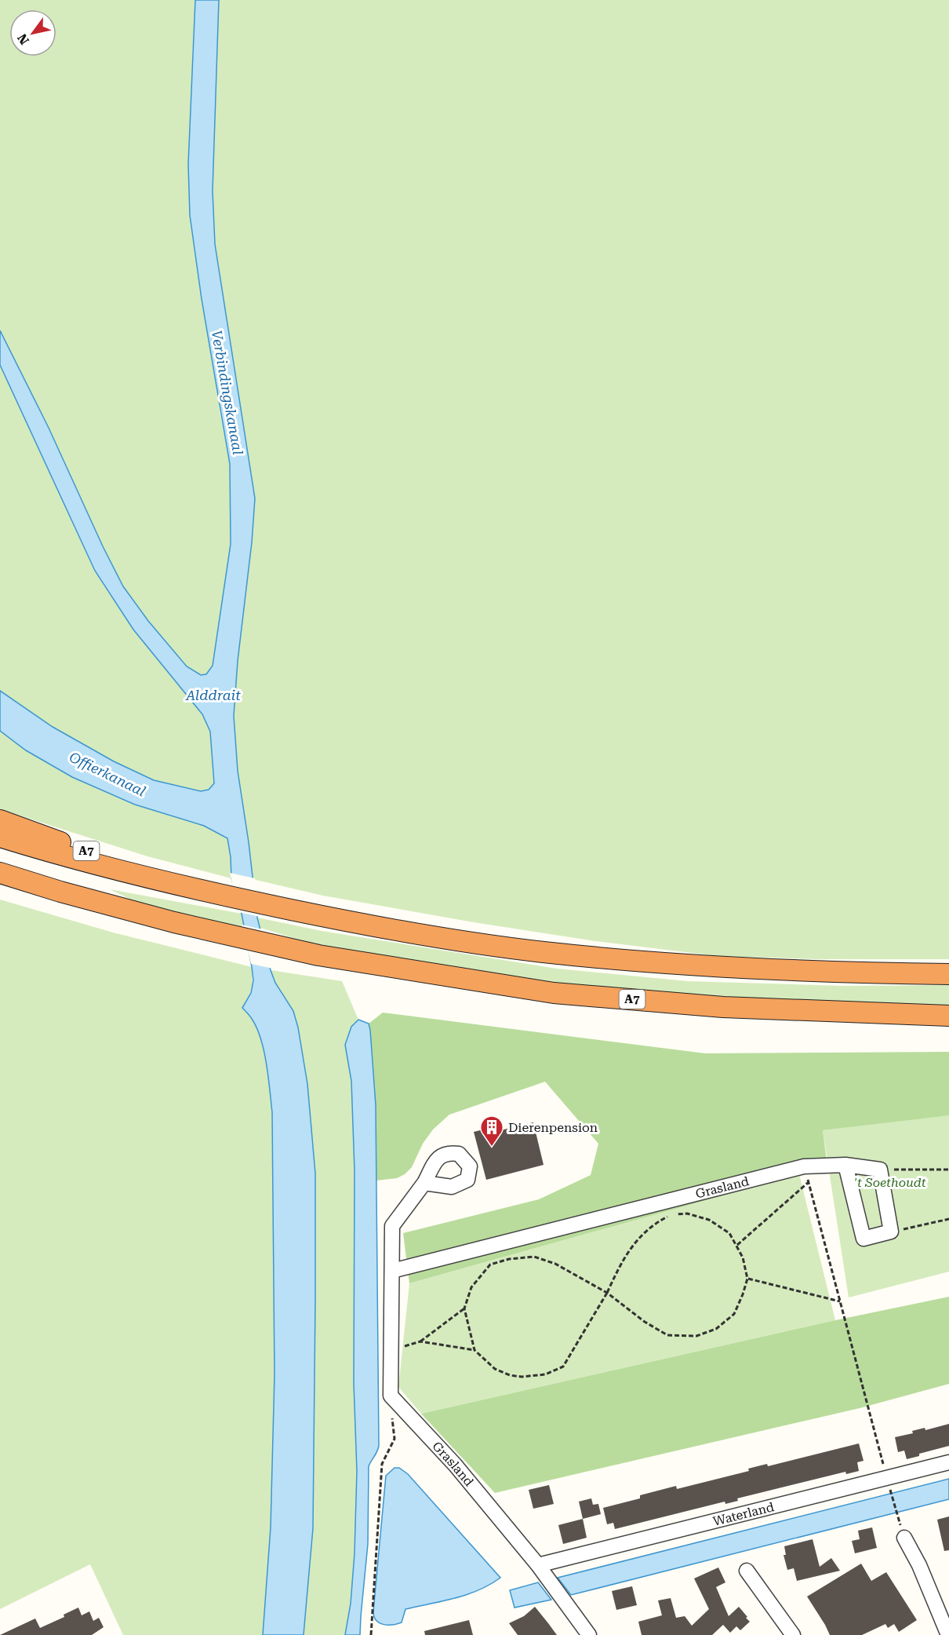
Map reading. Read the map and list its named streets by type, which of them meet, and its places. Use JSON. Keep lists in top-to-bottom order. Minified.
{"streets":{"highway":["A7"],"street":["Grasland","Waterland"]},"crossings":[["Grasland","Waterland"]],"water":["Verbindingskanaal","Alddrait","Offierkanaal"],"parks":["'t Soethoudt"],"places":{"building":["Dierenpension"]},"north":"bottom left"}
